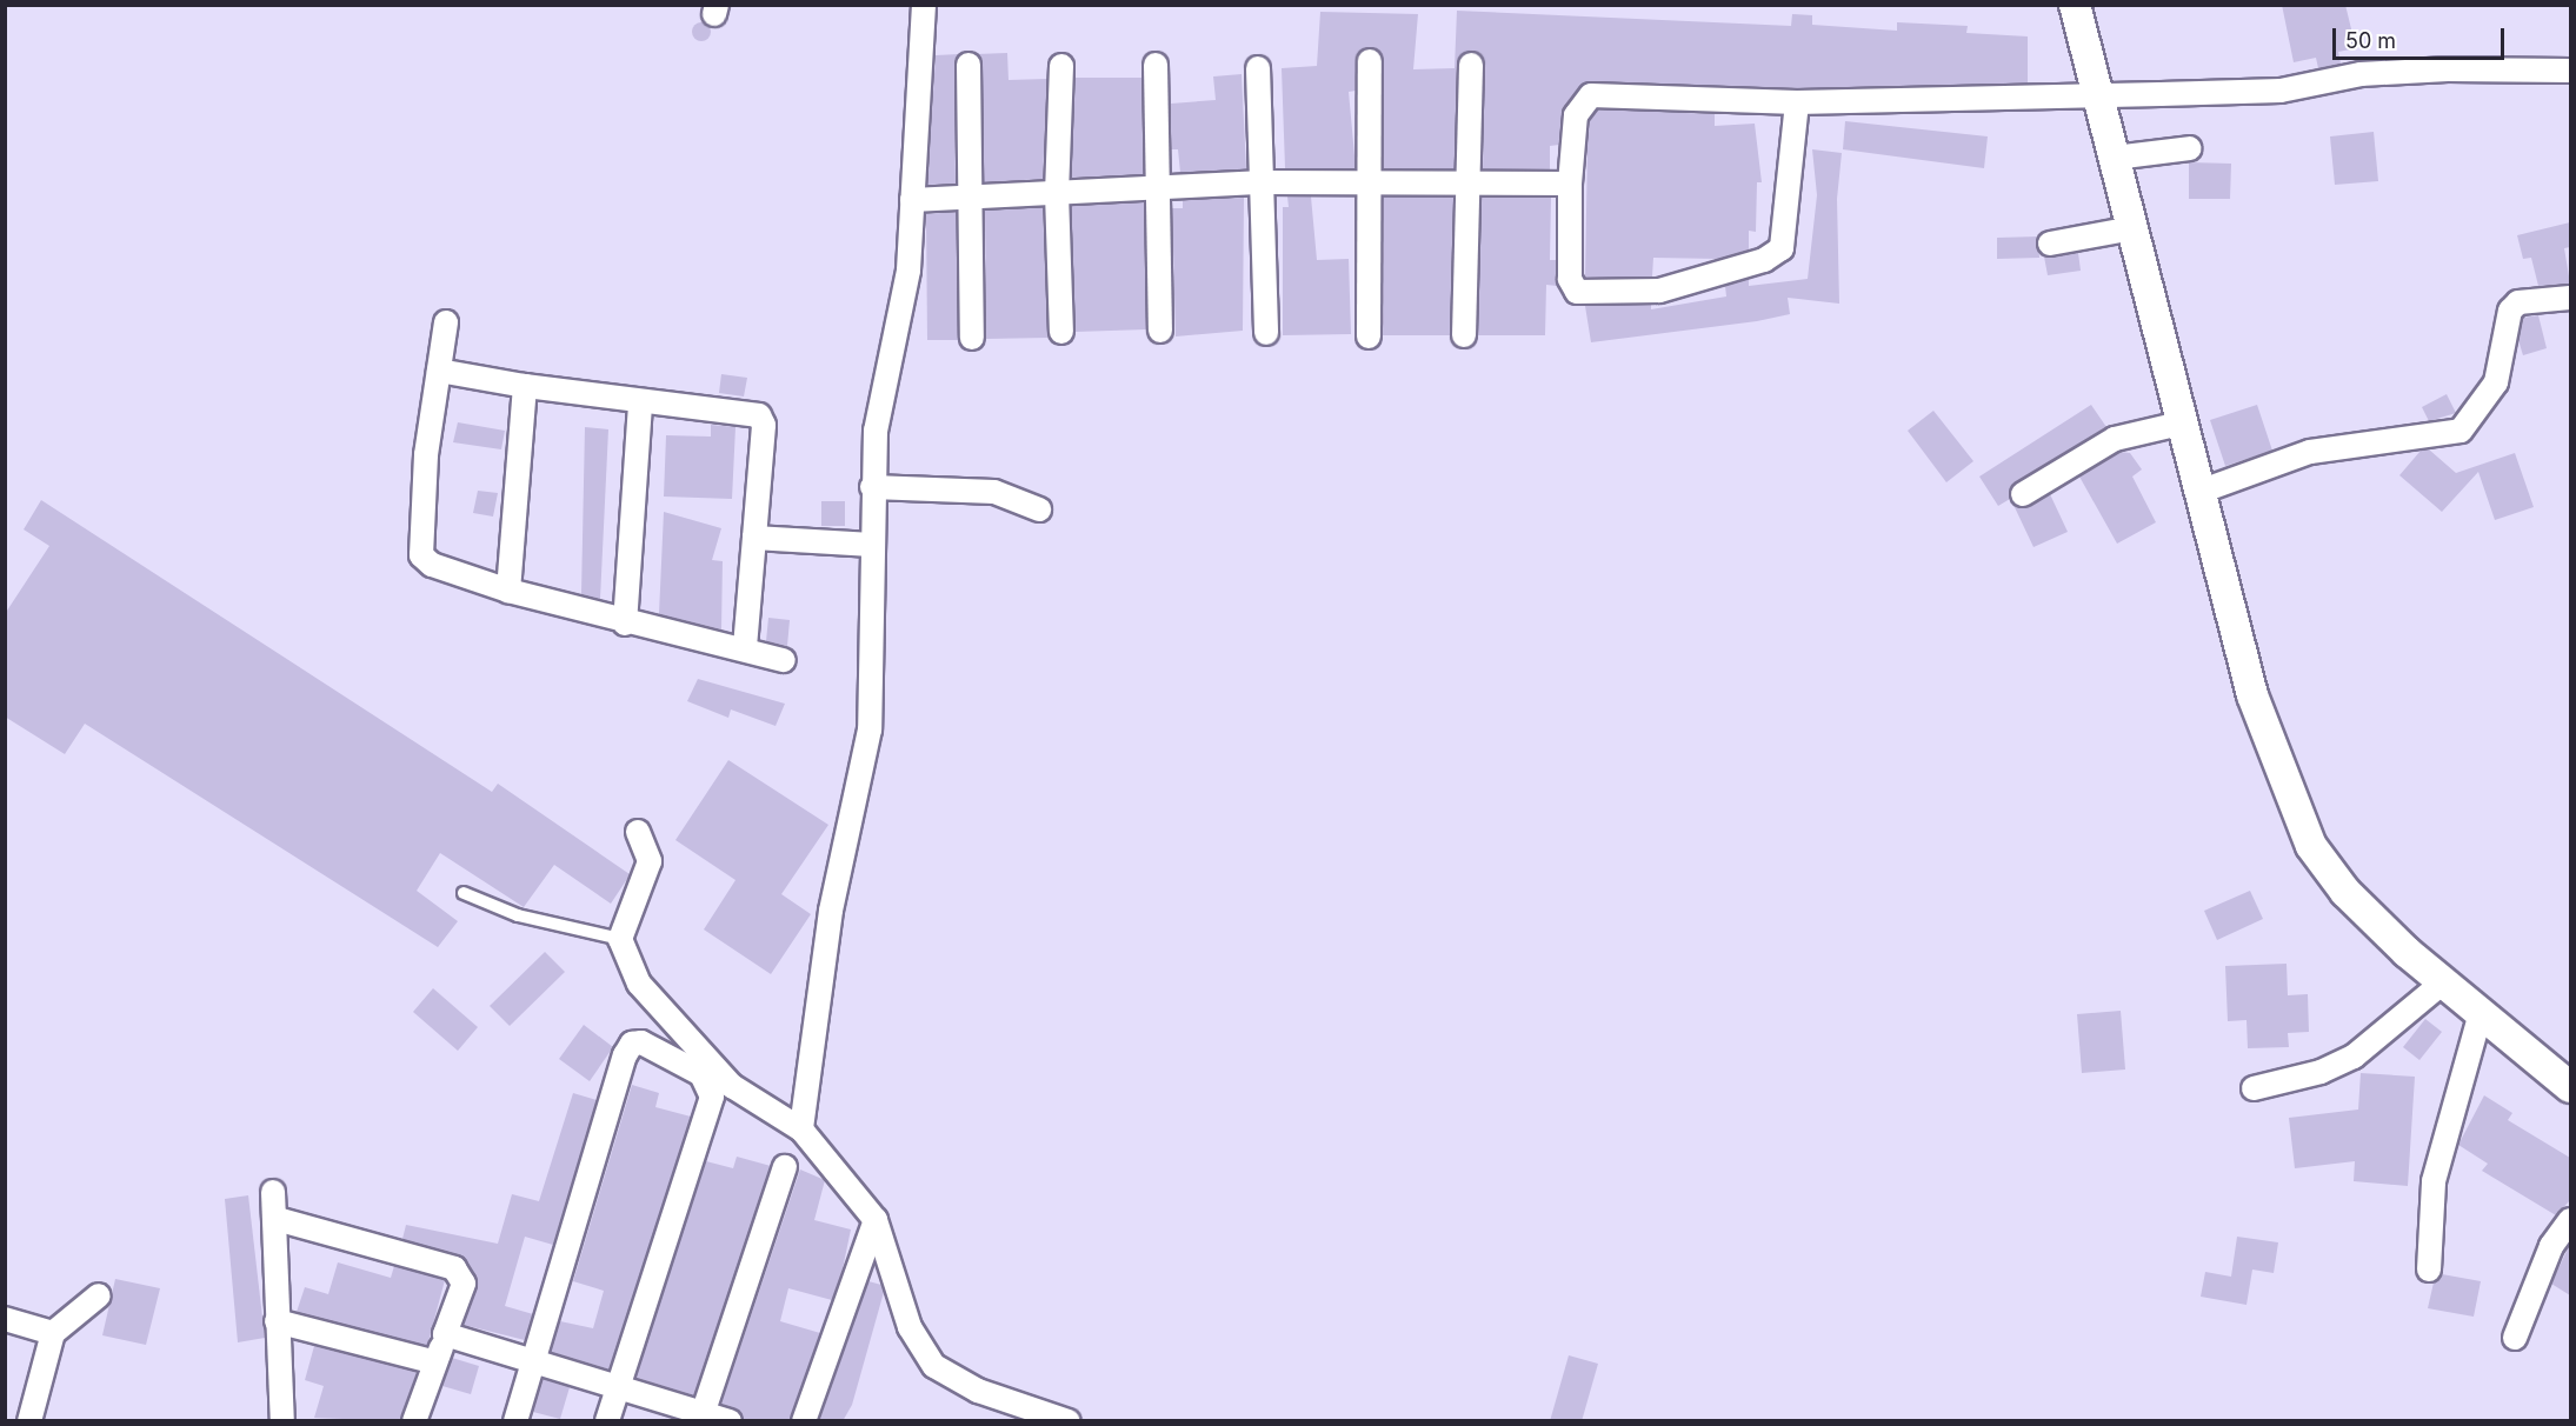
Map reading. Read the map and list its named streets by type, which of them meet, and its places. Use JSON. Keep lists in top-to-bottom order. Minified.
{"scale_bar":"50 m"}
